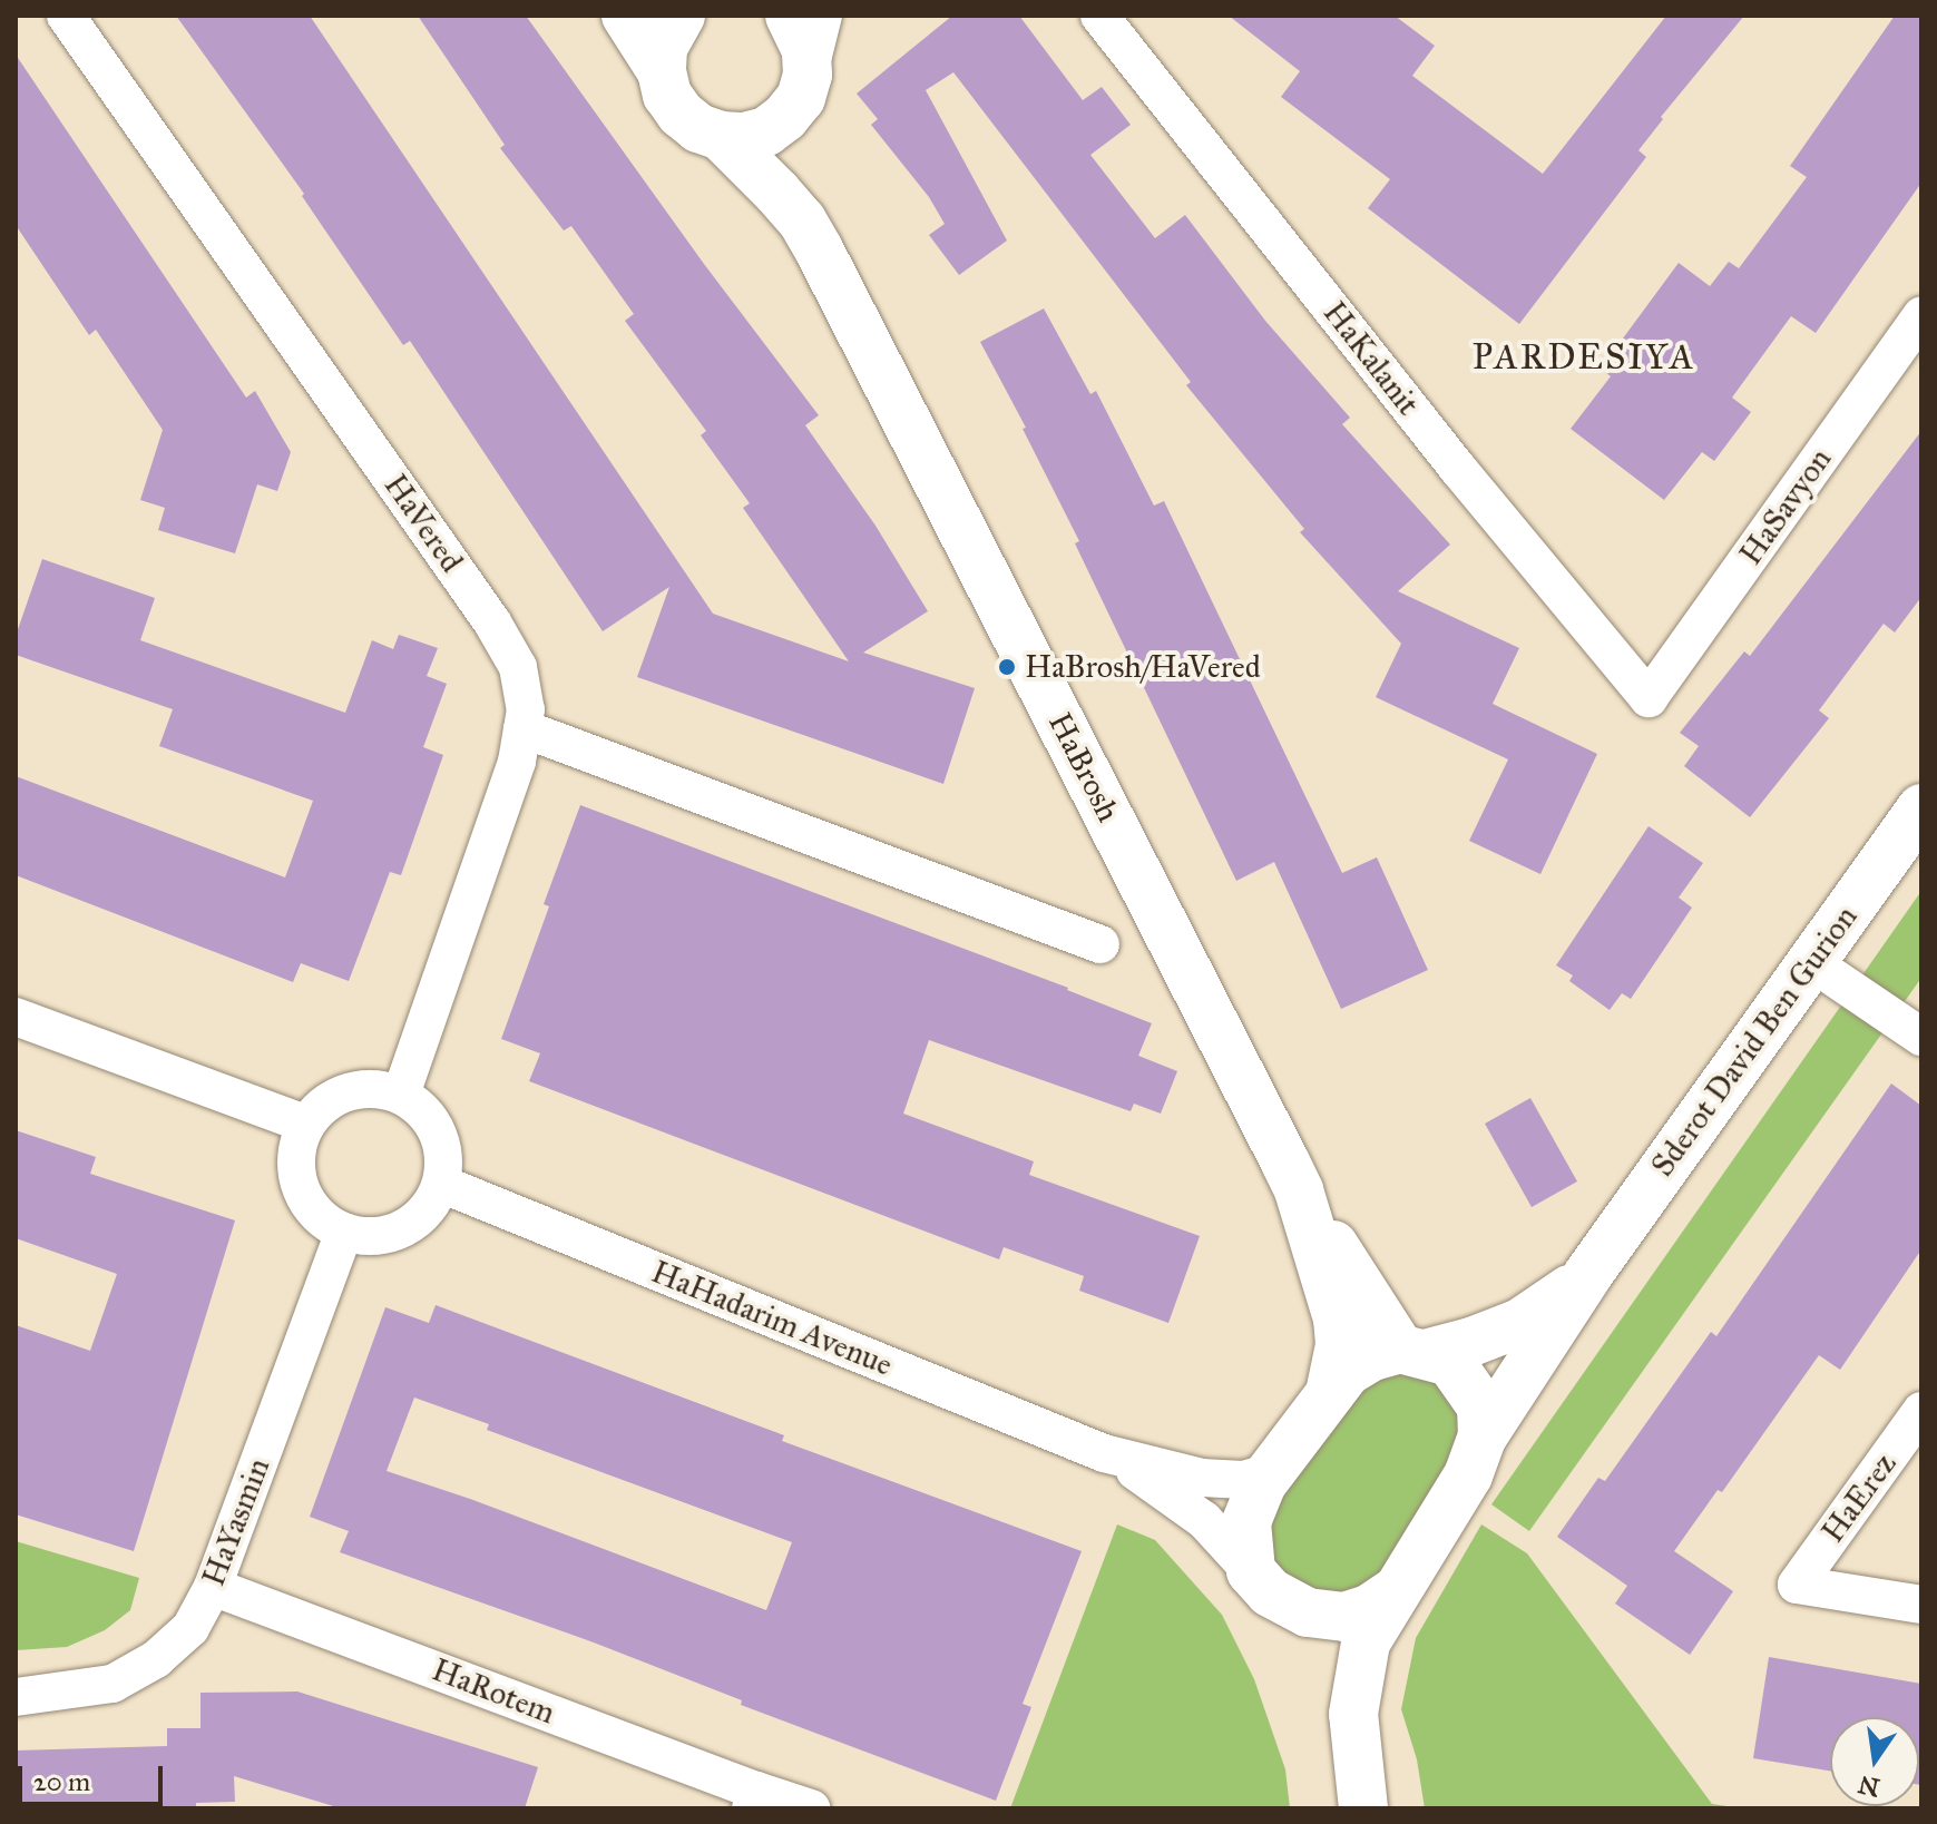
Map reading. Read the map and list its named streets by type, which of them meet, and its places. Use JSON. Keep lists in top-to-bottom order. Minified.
{"streets":{"street":["HaKalanit","HaSavyon","HaVered","HaBrosh","Sderot David Ben Gurion","HaHadarim Avenue","HaErez","HaYasmin","HaRotem"]},"crossings":[["HaKalanit","HaSavyon"],["HaVered","HaHadarim Avenue"],["HaVered","HaYasmin"],["HaBrosh","Sderot David Ben Gurion"],["HaBrosh","HaHadarim Avenue"],["Sderot David Ben Gurion","HaHadarim Avenue"],["HaHadarim Avenue","HaYasmin"],["HaYasmin","HaRotem"]],"districts":["PARDESIYA"],"places":["HaBrosh/HaVered"],"scale_bar":"20 m","north":"bottom"}
